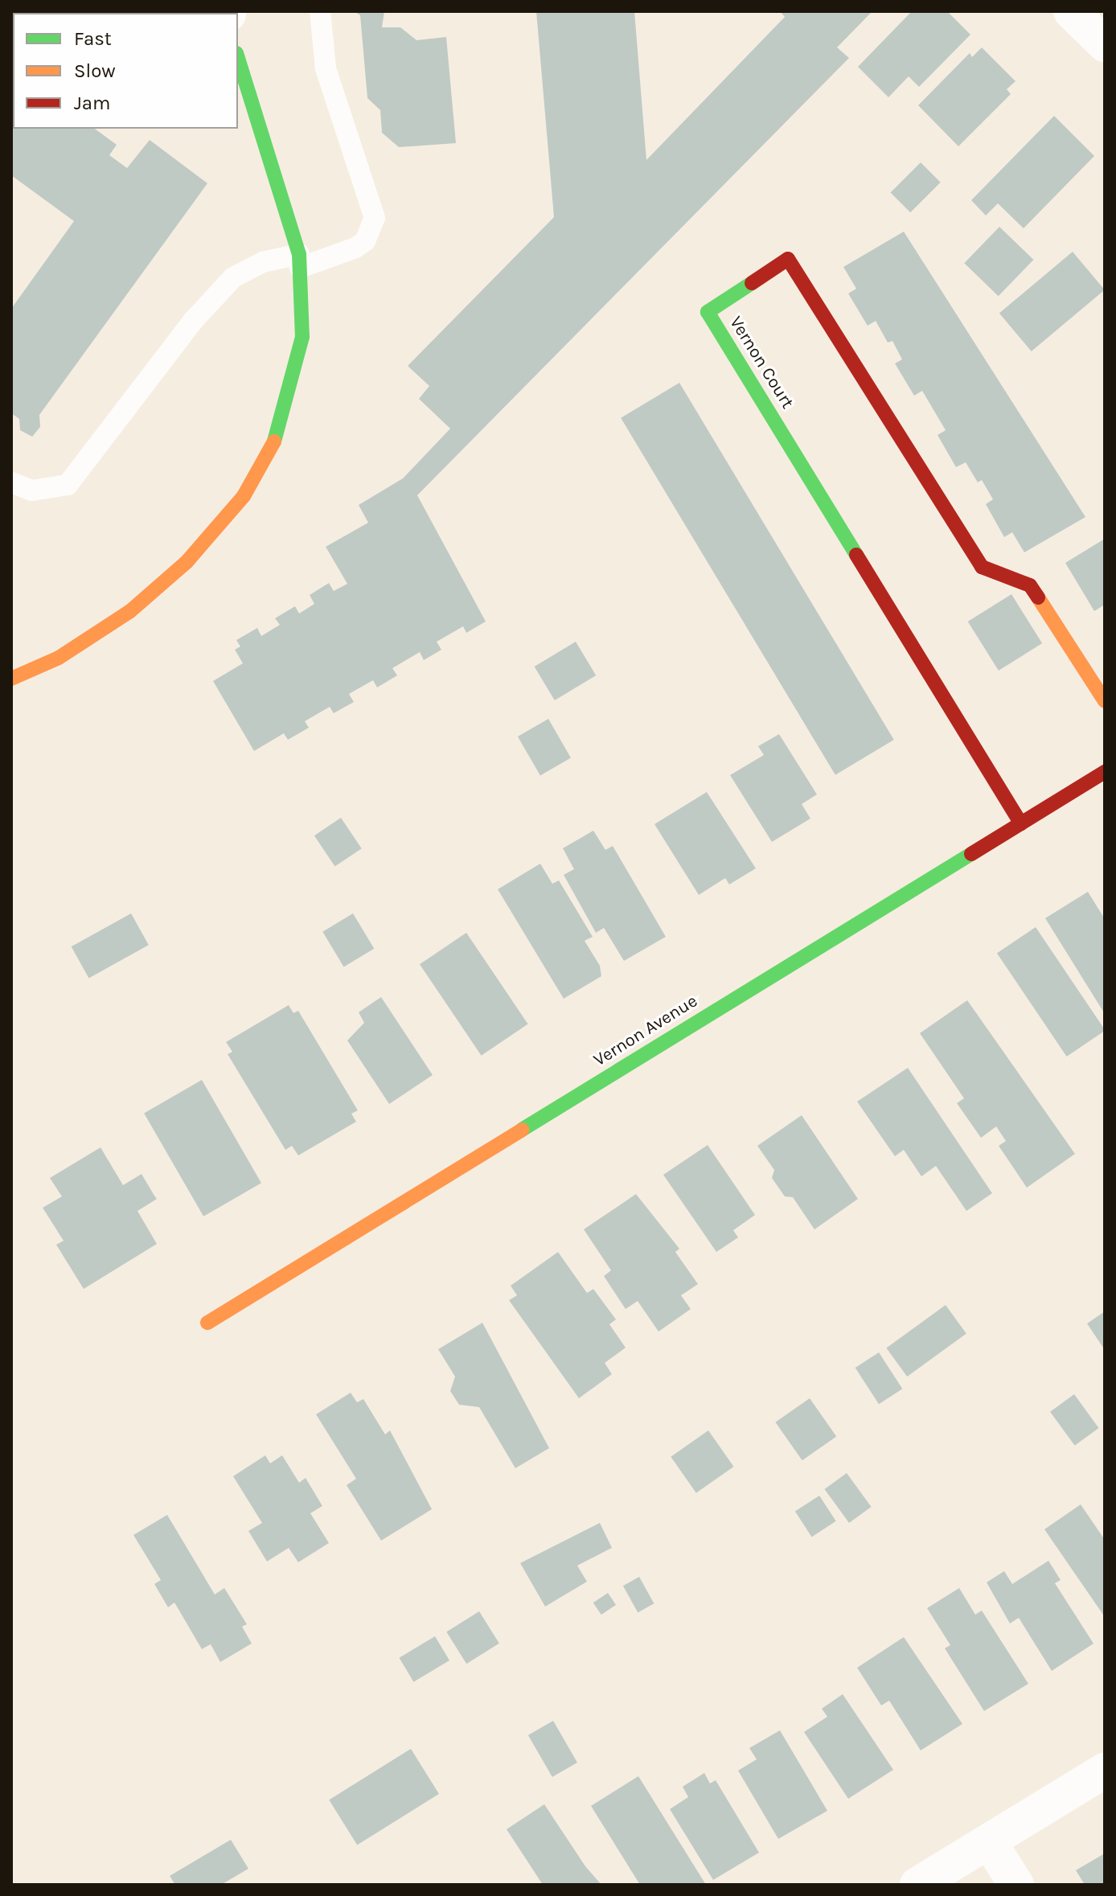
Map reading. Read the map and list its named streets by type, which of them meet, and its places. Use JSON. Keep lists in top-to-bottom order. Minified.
{"streets":{"street":["Vernon Court","Vernon Avenue"]},"crossings":[["Vernon Court","Vernon Avenue"]],"legend":["Fast","Slow","Jam"]}
